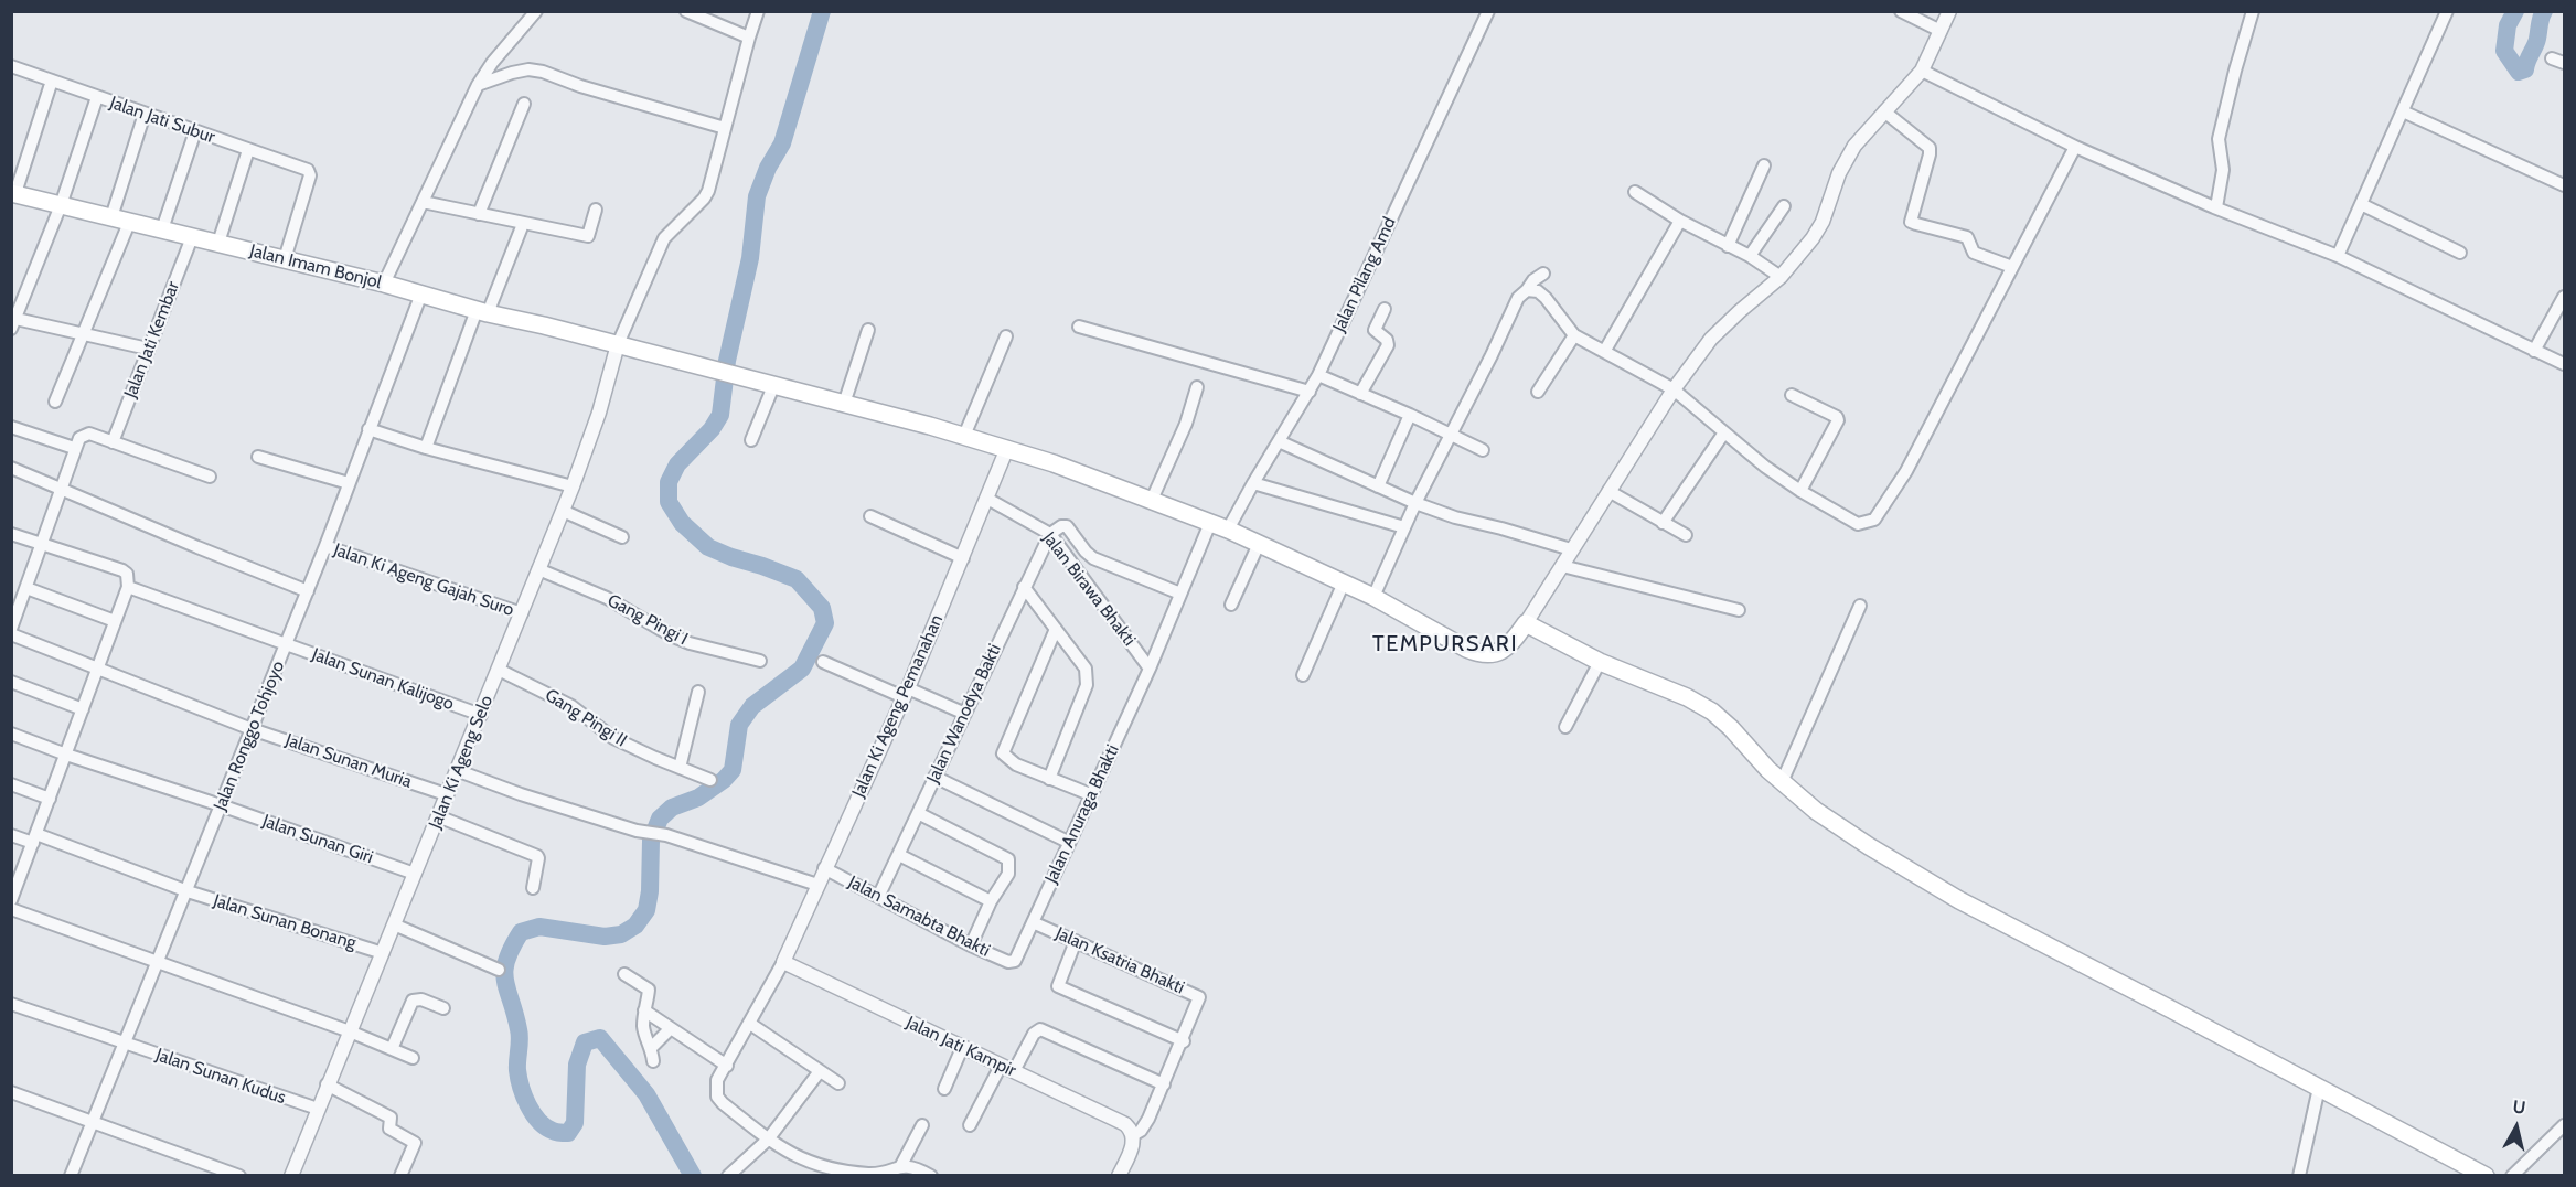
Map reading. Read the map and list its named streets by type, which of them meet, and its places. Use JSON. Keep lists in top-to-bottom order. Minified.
{"streets":{"main road":["Jalan Imam Bonjol"],"street":["Jalan Jati Subur","Jalan Pilang Amd","Jalan Jati Kembar","Jalan Ki Ageng Gajah Suro","Jalan Birawa Bhakti","Gang Pingi I","Jalan Sunan Kalijogo","Jalan Ki Ageng Pemanahan","Jalan Wanodya Bakti","Gang Pingi II","Jalan Ronggo Tohjoyo","Jalan Sunan Muria","Jalan Ki Ageng Selo","Jalan Anuraga Bhakti","Jalan Sunan Giri","Jalan Samabta Bhakti","Jalan Sunan Bonang","Jalan Ksatria Bhakti","Jalan Jati Kampir","Jalan Sunan Kudus"]},"crossings":[["Jalan Jati Subur","Jalan Imam Bonjol"],["Jalan Imam Bonjol","Jalan Pilang Amd"],["Jalan Imam Bonjol","Jalan Jati Kembar"],["Jalan Imam Bonjol","Jalan Ki Ageng Pemanahan"],["Jalan Imam Bonjol","Jalan Ronggo Tohjoyo"],["Jalan Imam Bonjol","Jalan Ki Ageng Selo"],["Jalan Imam Bonjol","Jalan Anuraga Bhakti"],["Jalan Ki Ageng Gajah Suro","Jalan Ronggo Tohjoyo"],["Jalan Ki Ageng Gajah Suro","Jalan Ki Ageng Selo"],["Jalan Birawa Bhakti","Jalan Ki Ageng Pemanahan"],["Jalan Birawa Bhakti","Jalan Wanodya Bakti"],["Jalan Birawa Bhakti","Jalan Anuraga Bhakti"],["Gang Pingi I","Jalan Ki Ageng Selo"],["Jalan Sunan Kalijogo","Jalan Ronggo Tohjoyo"],["Jalan Sunan Kalijogo","Jalan Ki Ageng Selo"],["Jalan Ki Ageng Pemanahan","Jalan Samabta Bhakti"],["Jalan Ki Ageng Pemanahan","Jalan Jati Kampir"],["Jalan Wanodya Bakti","Jalan Samabta Bhakti"],["Gang Pingi II","Jalan Ki Ageng Selo"],["Jalan Ronggo Tohjoyo","Jalan Sunan Muria"],["Jalan Ronggo Tohjoyo","Jalan Sunan Giri"],["Jalan Ronggo Tohjoyo","Jalan Sunan Bonang"],["Jalan Ronggo Tohjoyo","Jalan Sunan Kudus"],["Jalan Sunan Muria","Jalan Ki Ageng Selo"],["Jalan Ki Ageng Selo","Jalan Sunan Giri"],["Jalan Ki Ageng Selo","Jalan Sunan Bonang"],["Jalan Ki Ageng Selo","Jalan Sunan Kudus"],["Jalan Anuraga Bhakti","Jalan Samabta Bhakti"],["Jalan Anuraga Bhakti","Jalan Ksatria Bhakti"],["Jalan Ksatria Bhakti","Jalan Jati Kampir"]],"districts":["TEMPURSARI"],"north":"top"}
